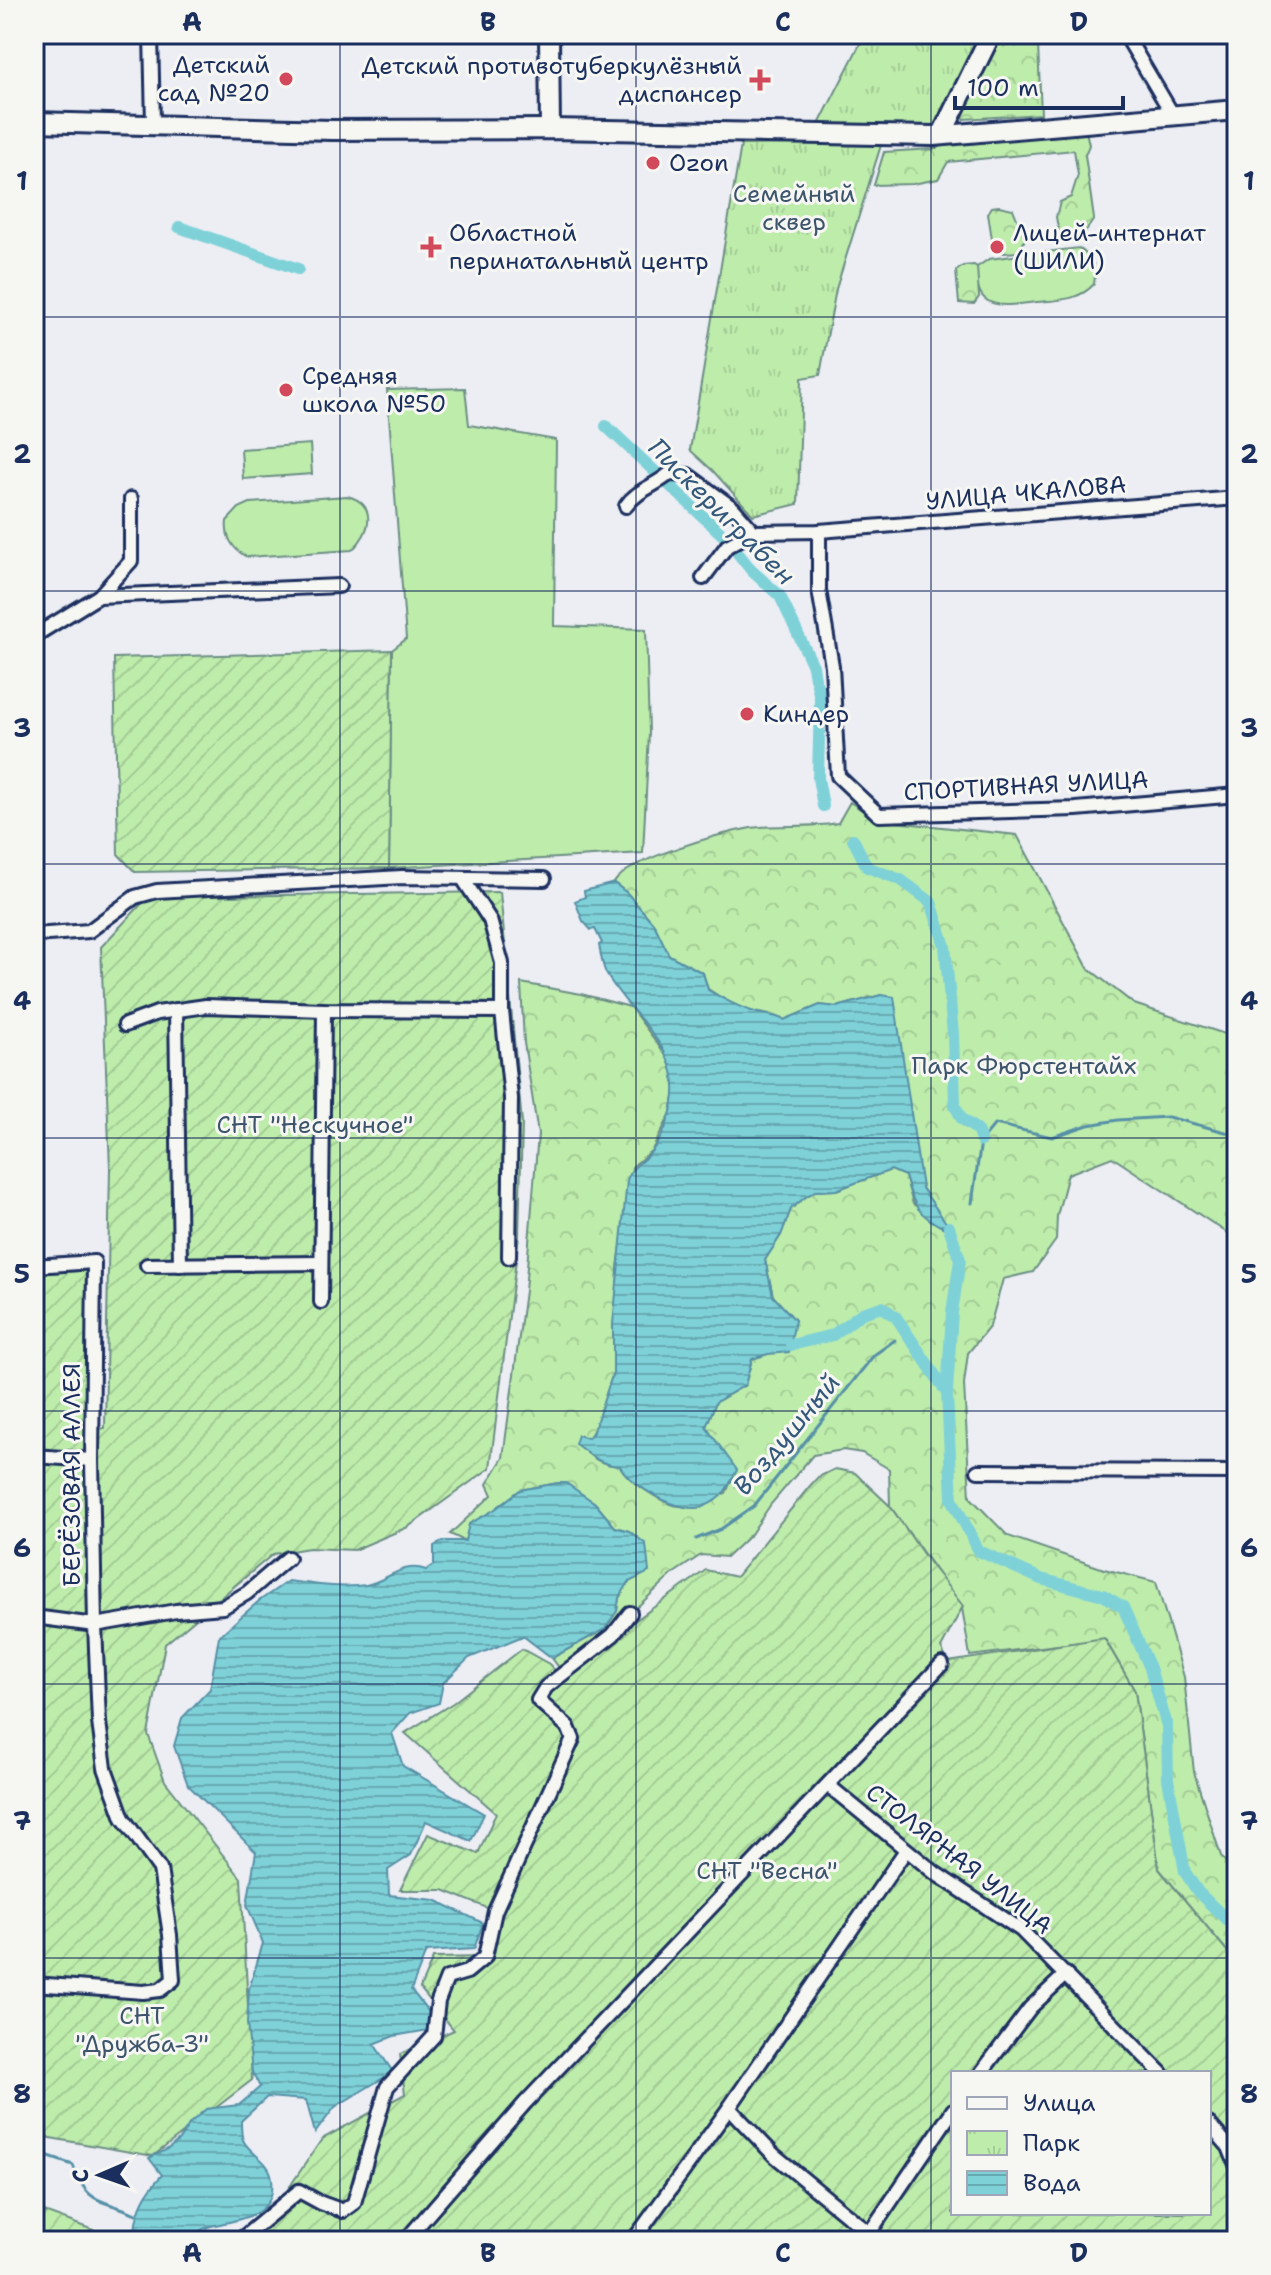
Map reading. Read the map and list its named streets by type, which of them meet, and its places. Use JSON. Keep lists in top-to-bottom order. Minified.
{"streets":{"street":["УЛИЦА ЧКАЛОВА","СПОРТИВНАЯ УЛИЦА","БЕРЁЗОВАЯ АЛЛЕЯ","СТОЛЯРНАЯ УЛИЦА"]},"crossings":[["УЛИЦА ЧКАЛОВА","СПОРТИВНАЯ УЛИЦА"]],"water":["Пискериграбен","Воздушный"],"parks":["Семейный сквер","Парк Фюрстентайх","СНТ \"Нескучное\"","СНТ \"Весна\"","СНТ \"Дружба-3\""],"places":{"other":["Детский сад №20","Ozon","Лицей-интернат (ШИЛИ)","Средняя школа №50","Киндер"],"health":["Детский противотуберкулёзный диспансер","Областной перинатальный центр"]},"legend":["Улица","Парк","Вода"],"scale_bar":"100 m","north":"left","grid":{"columns":["A","B","C","D"],"rows":["1","2","3","4","5","6","7","8"]}}
